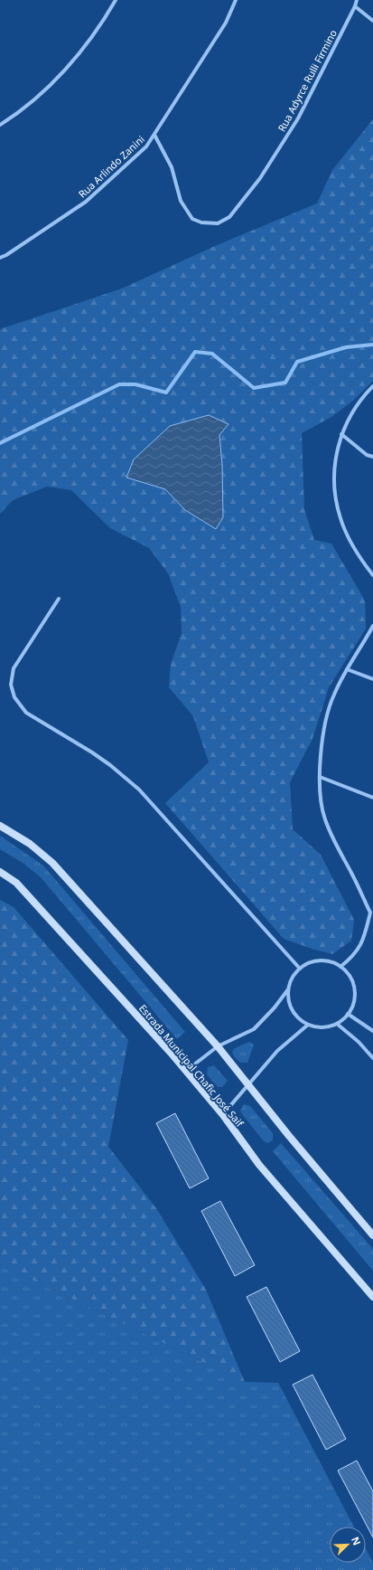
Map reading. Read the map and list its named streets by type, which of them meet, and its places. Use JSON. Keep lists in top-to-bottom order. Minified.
{"streets":{"street":["Rua Adyrce Rulli Firmino","Rua Arlindo Zanini","Estrada Municipal Chafic José Saif"]},"crossings":[["Rua Adyrce Rulli Firmino","Rua Arlindo Zanini"]],"north":"top right"}
